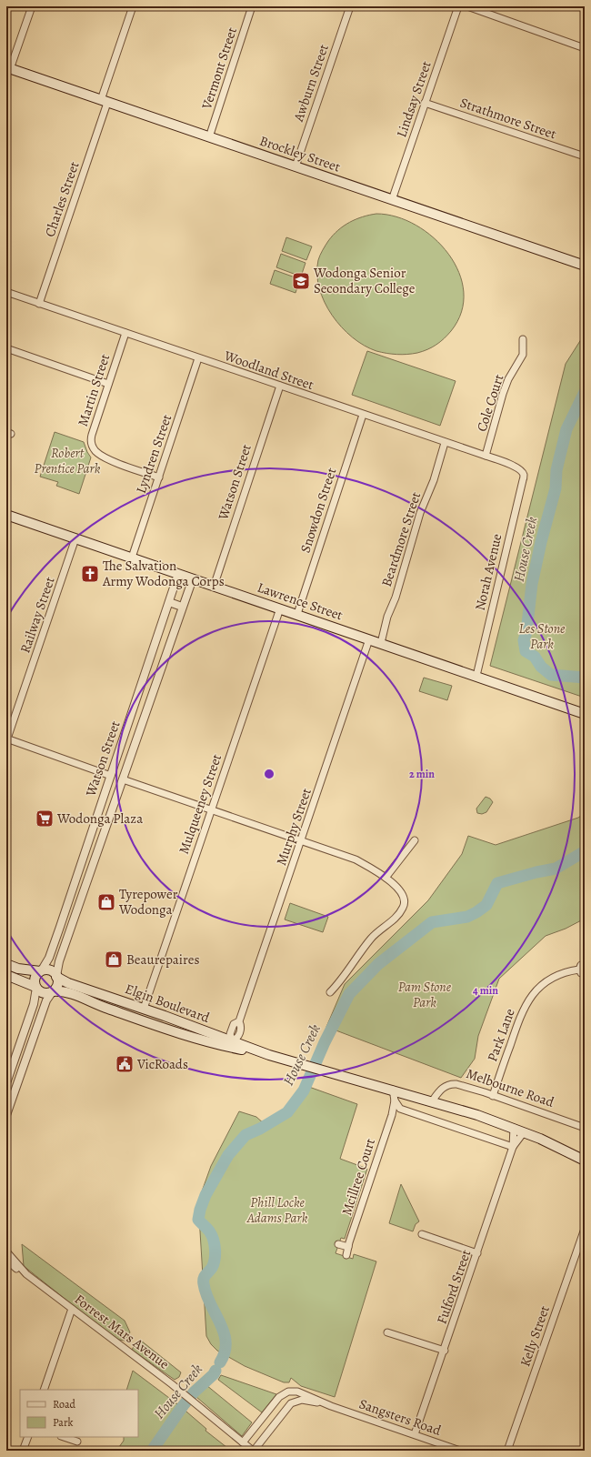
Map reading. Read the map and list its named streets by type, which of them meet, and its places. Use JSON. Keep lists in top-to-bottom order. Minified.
{"streets":{"main road":["Brockley Street","Lawrence Street","Elgin Boulevard"],"street":["Vermont Street","Awburn Street","Lindsay Street","Strathmore Street","Charles Street","Woodland Street","Martin Street","Cole Court","Lyndren Street","Watson Street","Snowdon Street","Beardmore Street","Norah Avenue","Railway Street","Mulqueeney Street","Murphy Street","Park Lane","Melbourne Road","Mcillree Court","Fulford Street","Forrest Mars Avenue","Kelly Street","Sangsters Road"]},"crossings":[["Vermont Street","Brockley Street"],["Awburn Street","Brockley Street"],["Lindsay Street","Strathmore Street"],["Lindsay Street","Brockley Street"],["Brockley Street","Charles Street"],["Charles Street","Woodland Street"],["Woodland Street","Martin Street"],["Woodland Street","Cole Court"],["Woodland Street","Lyndren Street"],["Woodland Street","Watson Street"],["Woodland Street","Snowdon Street"],["Woodland Street","Beardmore Street"],["Woodland Street","Norah Avenue"],["Martin Street","Lyndren Street"],["Lyndren Street","Lawrence Street"],["Watson Street","Lawrence Street"],["Watson Street","Elgin Boulevard"],["Snowdon Street","Lawrence Street"],["Beardmore Street","Lawrence Street"],["Norah Avenue","Lawrence Street"],["Lawrence Street","Railway Street"],["Lawrence Street","Mulqueeney Street"],["Lawrence Street","Murphy Street"],["Mulqueeney Street","Elgin Boulevard"],["Murphy Street","Elgin Boulevard"],["Elgin Boulevard","Mcillree Court"],["Park Lane","Melbourne Road"],["Fulford Street","Sangsters Road"],["Forrest Mars Avenue","Sangsters Road"]],"water":["House Creek"],"parks":["Robert Prentice Park","Les Stone Park","Pam Stone Park","Phill Locke Adams Park"],"places":{"school or university":["Wodonga Senior Secondary College"],"church":["The Salvation Army Wodonga Corps"],"supermarket":["Wodonga Plaza"],"shop":["Tyrepower Wodonga","Beaurepaires"],"public building":["VicRoads"]},"legend":["Road","Park"],"rings":["2 min","4 min"]}
